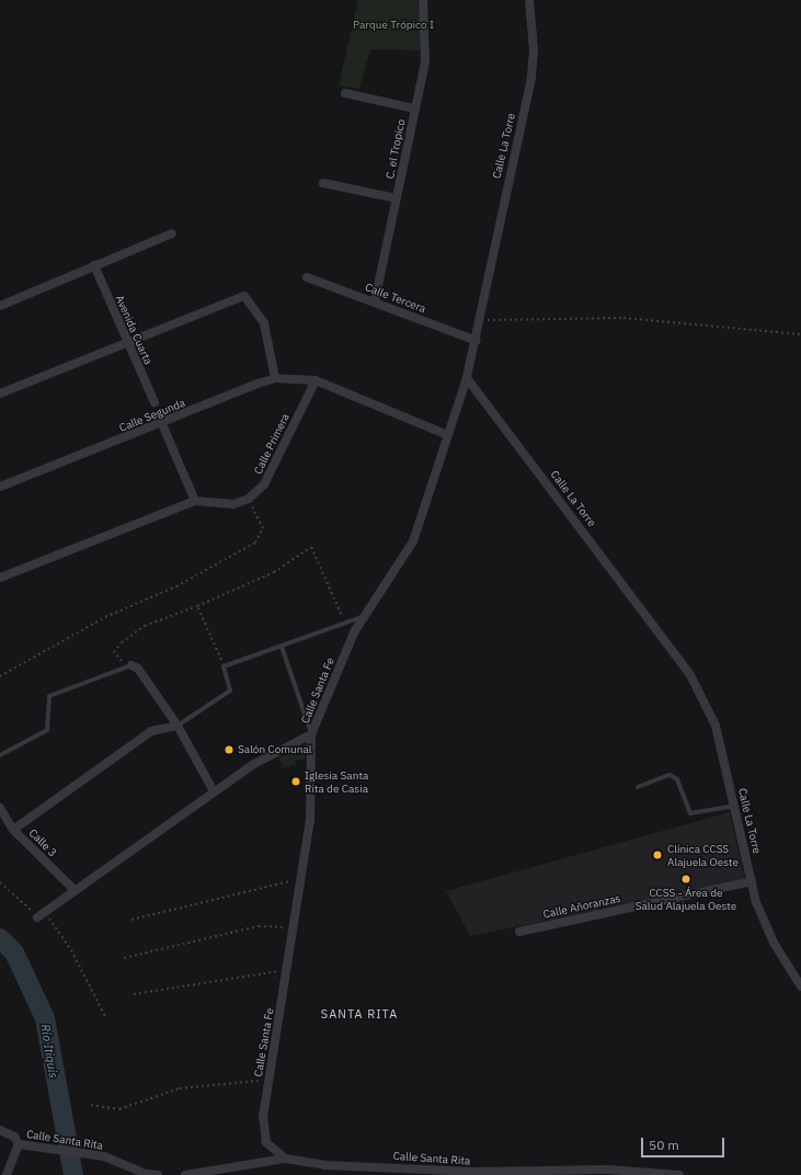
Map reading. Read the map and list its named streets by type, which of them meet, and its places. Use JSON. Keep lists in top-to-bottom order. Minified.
{"streets":{"street":["Calle La Torre","C. el Tropico","Calle Tercera","Avenida Cuarta","Calle Segunda","Calle Primera","Calle Santa Fe","Calle 3","Calle Añoranzas","Calle Santa Rita"]},"crossings":[["Calle La Torre","Calle Tercera"],["Calle La Torre","Calle Santa Fe"],["Calle La Torre","Calle Añoranzas"],["C. el Tropico","Calle Tercera"],["Calle Segunda","Calle Primera"],["Calle Santa Fe","Calle Santa Rita"]],"districts":["SANTA RITA"],"water":["Río Itiquís"],"parks":["Parque Trópico I"],"places":["Salón Comunal","Iglesia Santa Rita de Casia","Clínica CCSS Alajuela Oeste","CCSS - Área de Salud Alajuela Oeste"],"scale_bar":"50 m"}
